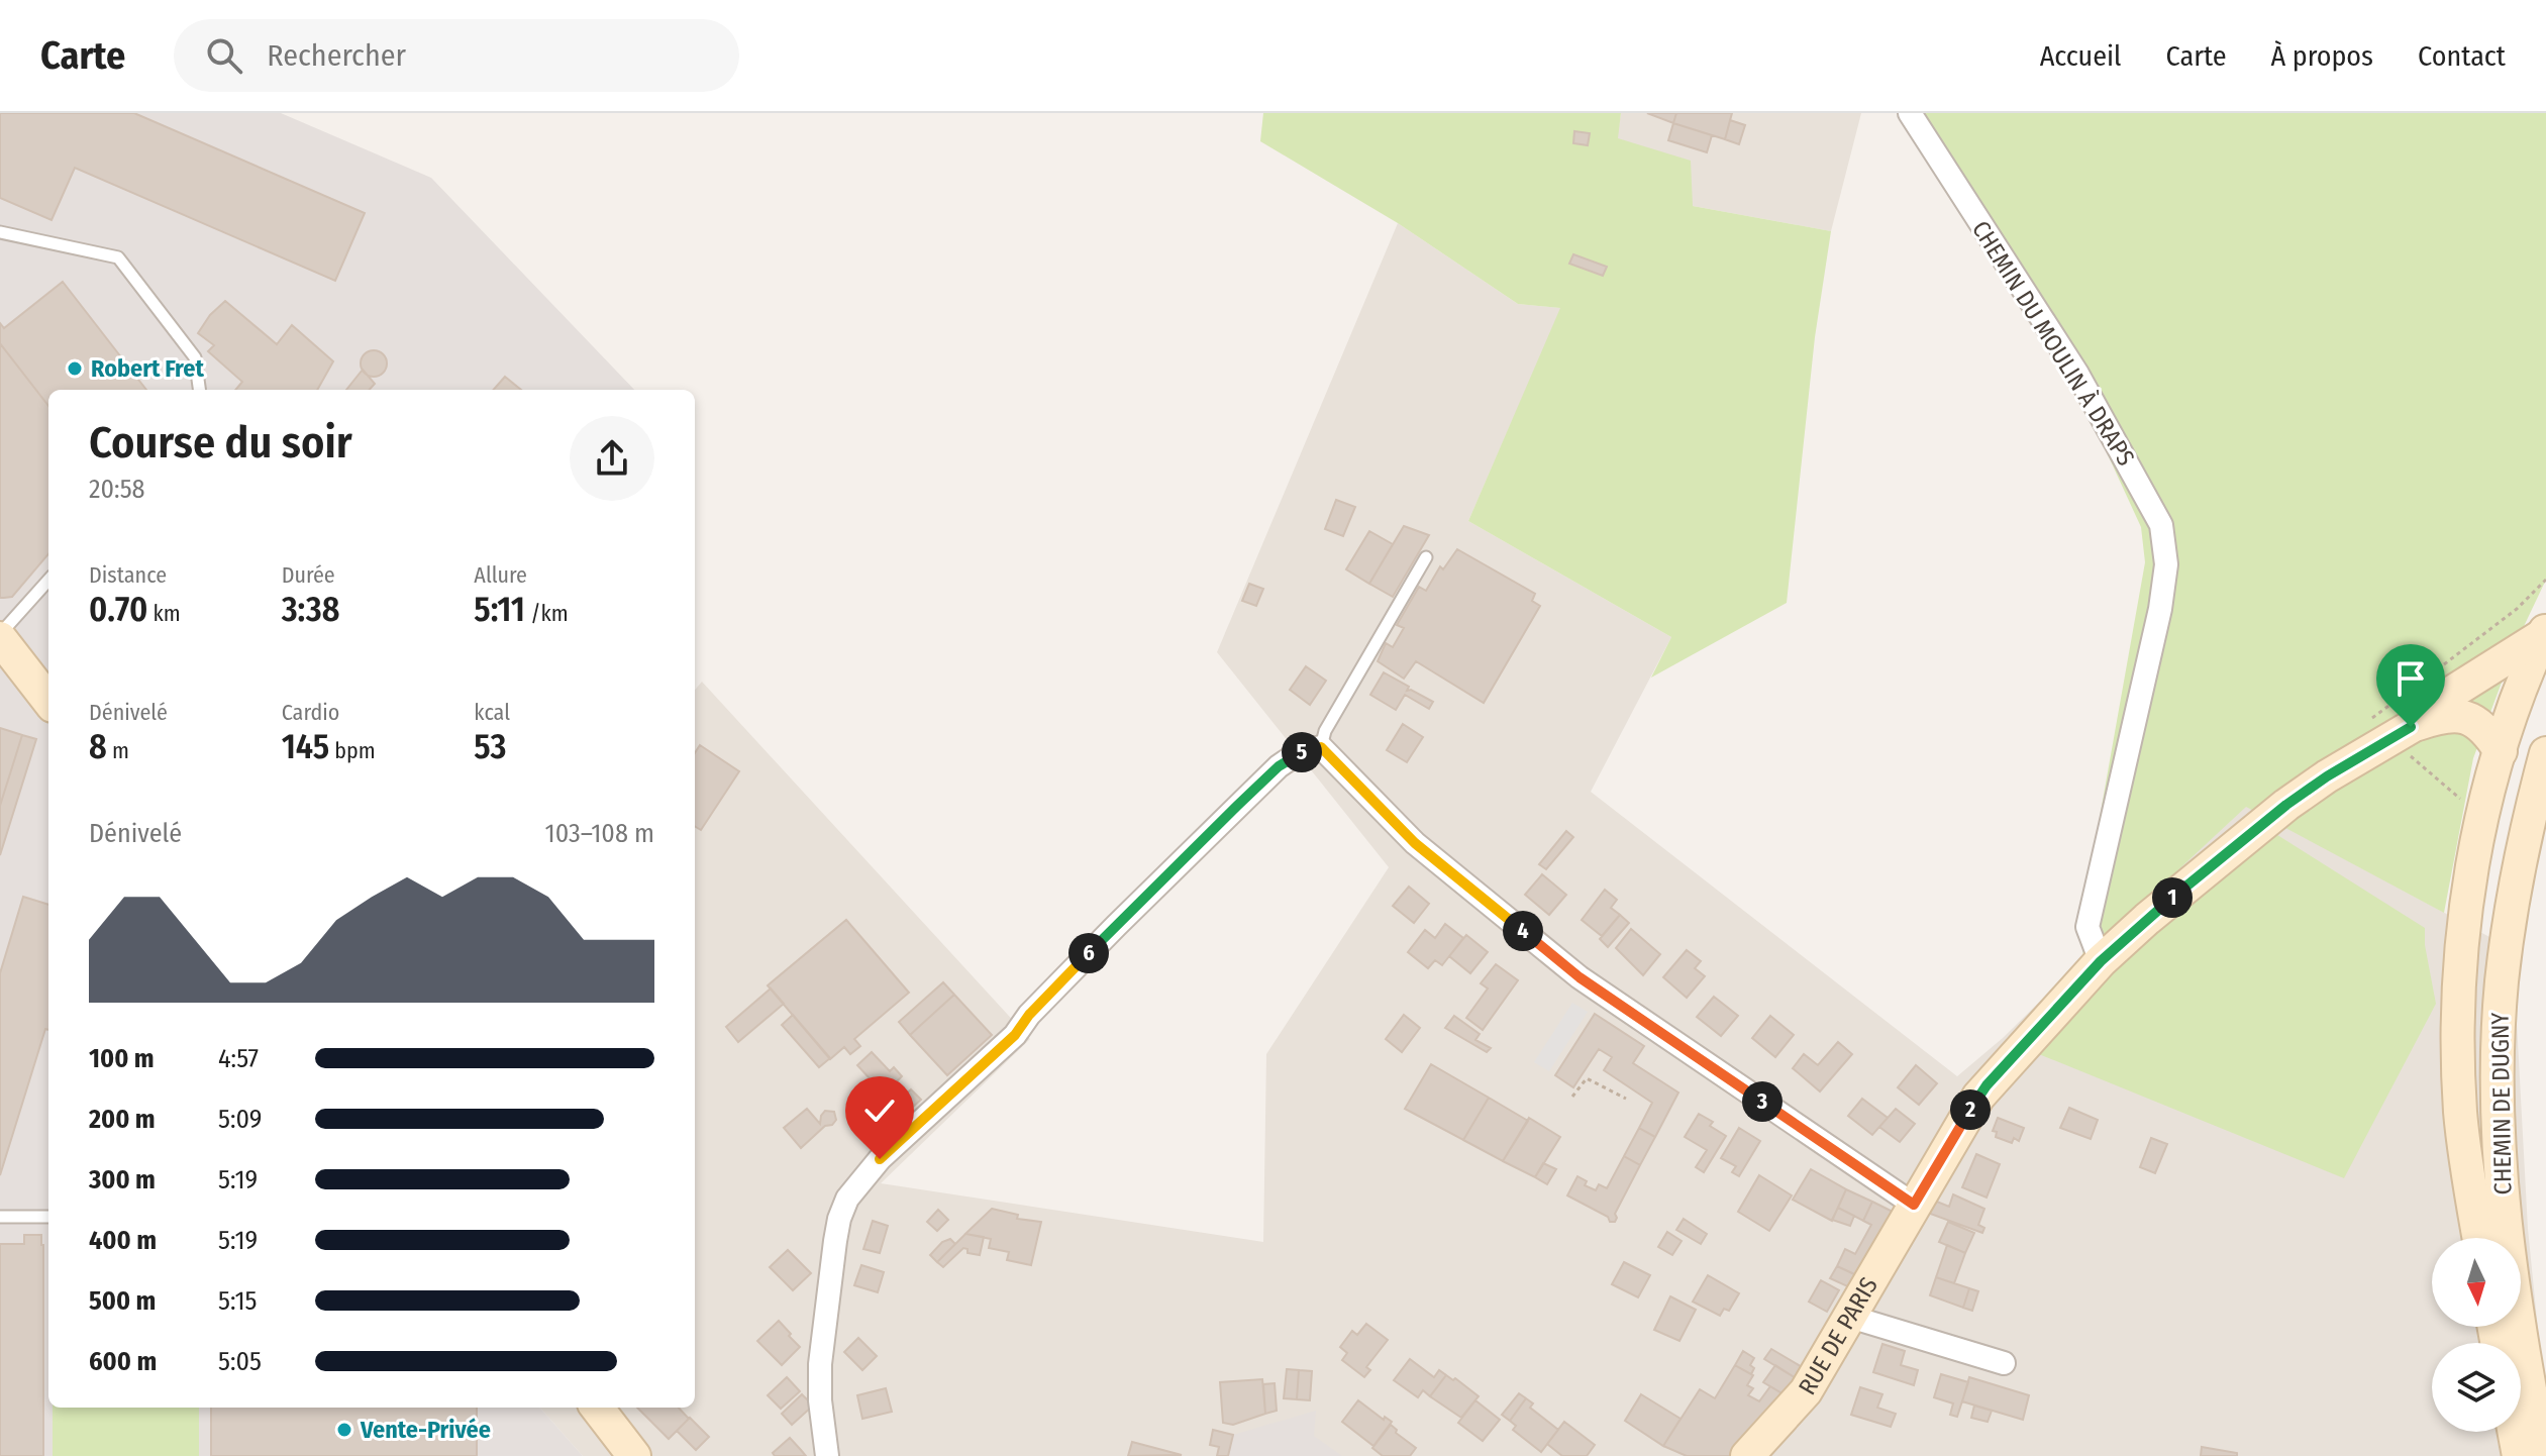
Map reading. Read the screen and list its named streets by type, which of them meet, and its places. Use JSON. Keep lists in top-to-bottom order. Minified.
{"streets":{"main road":["CHEMIN DE DUGNY","RUE DE PARIS"],"street":["CHEMIN DU MOULIN À DRAPS"]},"crossings":[["CHEMIN DU MOULIN À DRAPS","RUE DE PARIS"]],"places":["Robert Fret","Vente-Privée"],"north":"bottom","page":{"header":"Carte","search":"Rechercher","nav":["Accueil","Carte","À propos","Contact"],"heading":["Course du soir","20:58"],"stats":[["Distance","0.70 km"],["Durée","3:38"],["Allure","5:11 /km"],["Dénivelé","8 m"],["Cardio","145 bpm"],["kcal","53"]],"pins":["5","1","4","6","3","2"],"chart":["Dénivelé","103–108 m"],"list":[{"name":"100 m","note":"4:57"},{"name":"200 m","note":"5:09"},{"name":"300 m","note":"5:19"},{"name":"400 m","note":"5:19"},{"name":"500 m","note":"5:15"},{"name":"600 m","note":"5:05"}]}}
